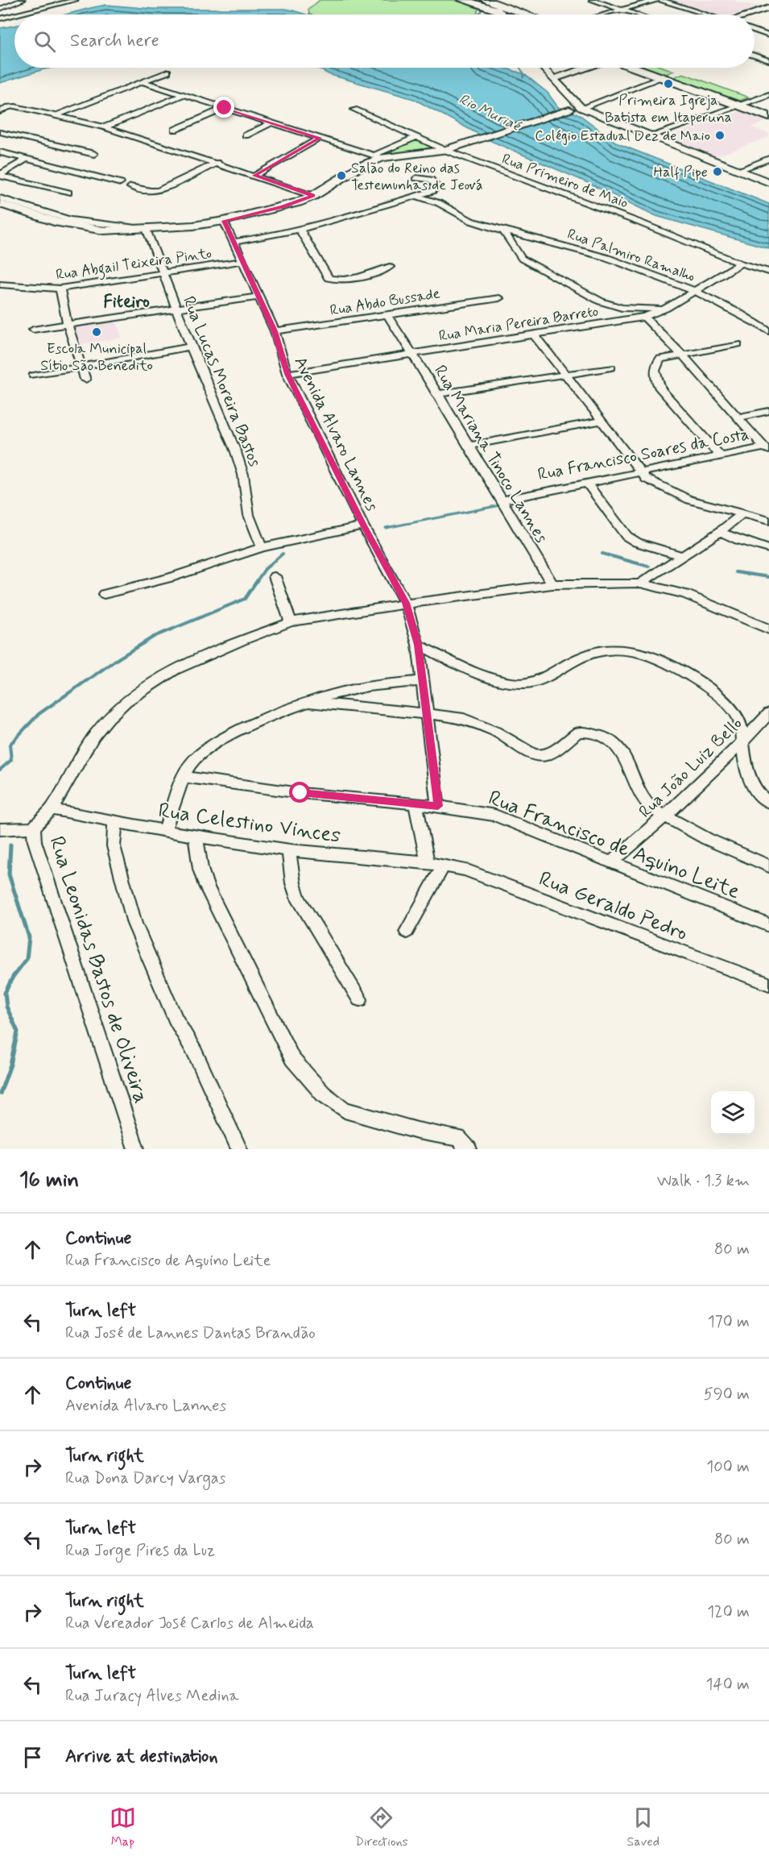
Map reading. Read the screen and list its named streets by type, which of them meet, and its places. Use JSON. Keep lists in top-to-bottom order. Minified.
{"streets":{"street":["Rua Primeiro de Maio","Rua Palmiro Ramalho","Rua Abgail Teixeira Pinto","Rua Abdo Bussade","Rua Maria Pereira Barreto","Rua Lucas Moreira Bastos","Avenida Alvaro Lannes","Rua Mariana Tinoco Lannes","Rua Francisco Soares da Costa","Rua João Luiz Bello","Rua Celestino Vinces","Rua Francisco de Aquino Leite","Rua Geraldo Pedro","Rua Leonidas Bastos de Oliveira"]},"crossings":[["Rua Primeiro de Maio","Rua Maria Pereira Barreto"],["Rua Palmiro Ramalho","Rua Maria Pereira Barreto"],["Rua Abgail Teixeira Pinto","Rua Lucas Moreira Bastos"],["Rua Abgail Teixeira Pinto","Avenida Alvaro Lannes"],["Rua Abdo Bussade","Avenida Alvaro Lannes"],["Rua Abdo Bussade","Rua Mariana Tinoco Lannes"],["Rua Maria Pereira Barreto","Avenida Alvaro Lannes"],["Rua Maria Pereira Barreto","Rua Mariana Tinoco Lannes"],["Avenida Alvaro Lannes","Rua Francisco de Aquino Leite"],["Avenida Alvaro Lannes","Rua Leonidas Bastos de Oliveira"],["Rua Mariana Tinoco Lannes","Rua Francisco Soares da Costa"],["Rua Mariana Tinoco Lannes","Rua Leonidas Bastos de Oliveira"],["Rua João Luiz Bello","Rua Francisco de Aquino Leite"],["Rua Celestino Vinces","Rua Geraldo Pedro"],["Rua Celestino Vinces","Rua Leonidas Bastos de Oliveira"]],"districts":["Fiteiro"],"water":["Rio Muriaé"],"places":["Primeira Igreja Batista em Itaperuna","Colégio Estadual Dez de Maio","Half Pipe","Salão do Reino das Testemunhas de Jeová","Escola Municipal Sítio São Benedito"],"page":{"search":"Search here","heading":["16 min","Walk · 1.3 km"],"list":[["Continue","Rua Francisco de Aquino Leite","80 m"],["Turn left","Rua José de Lannes Dantas Brandão","170 m"],["Continue","Avenida Alvaro Lannes","590 m"],["Turn right","Rua Dona Darcy Vargas","100 m"],["Turn left","Rua Jorge Pires da Luz","80 m"],["Turn right","Rua Vereador José Carlos de Almeida","120 m"],["Turn left","Rua Juracy Alves Medina","140 m"],"Arrive at destination"],"nav":["Map","Directions","Saved"]}}
